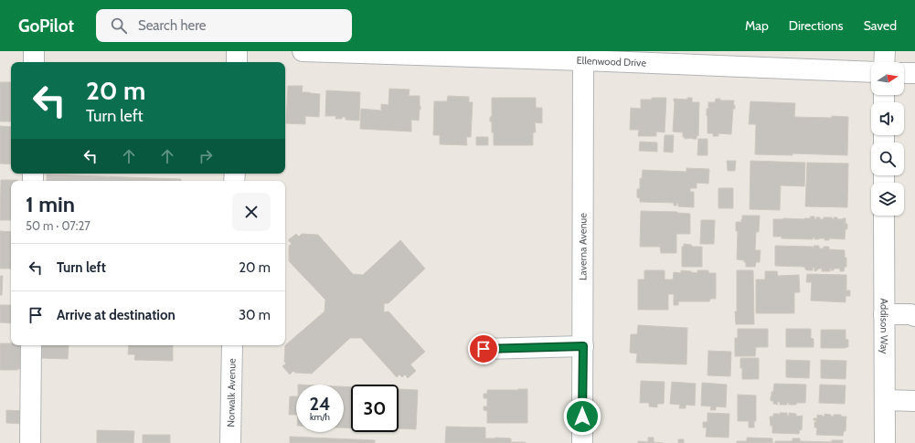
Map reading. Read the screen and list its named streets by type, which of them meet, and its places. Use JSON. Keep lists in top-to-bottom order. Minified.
{"streets":{"street":["Ellenwood Drive","Laverna Avenue","Addison Way","Norwalk Avenue"]},"crossings":[["Ellenwood Drive","Laverna Avenue"]],"north":"right","page":{"header":"GoPilot","search":"Search here","nav":["Map","Directions","Saved"],"turn":["20 m","Turn left"],"heading":["1 min","50 m · 07:27"],"list":[{"name":"Turn left","value":"20 m"},{"name":"Arrive at destination","value":"30 m"}],"speed":"24 km/h","limit":"30"}}
